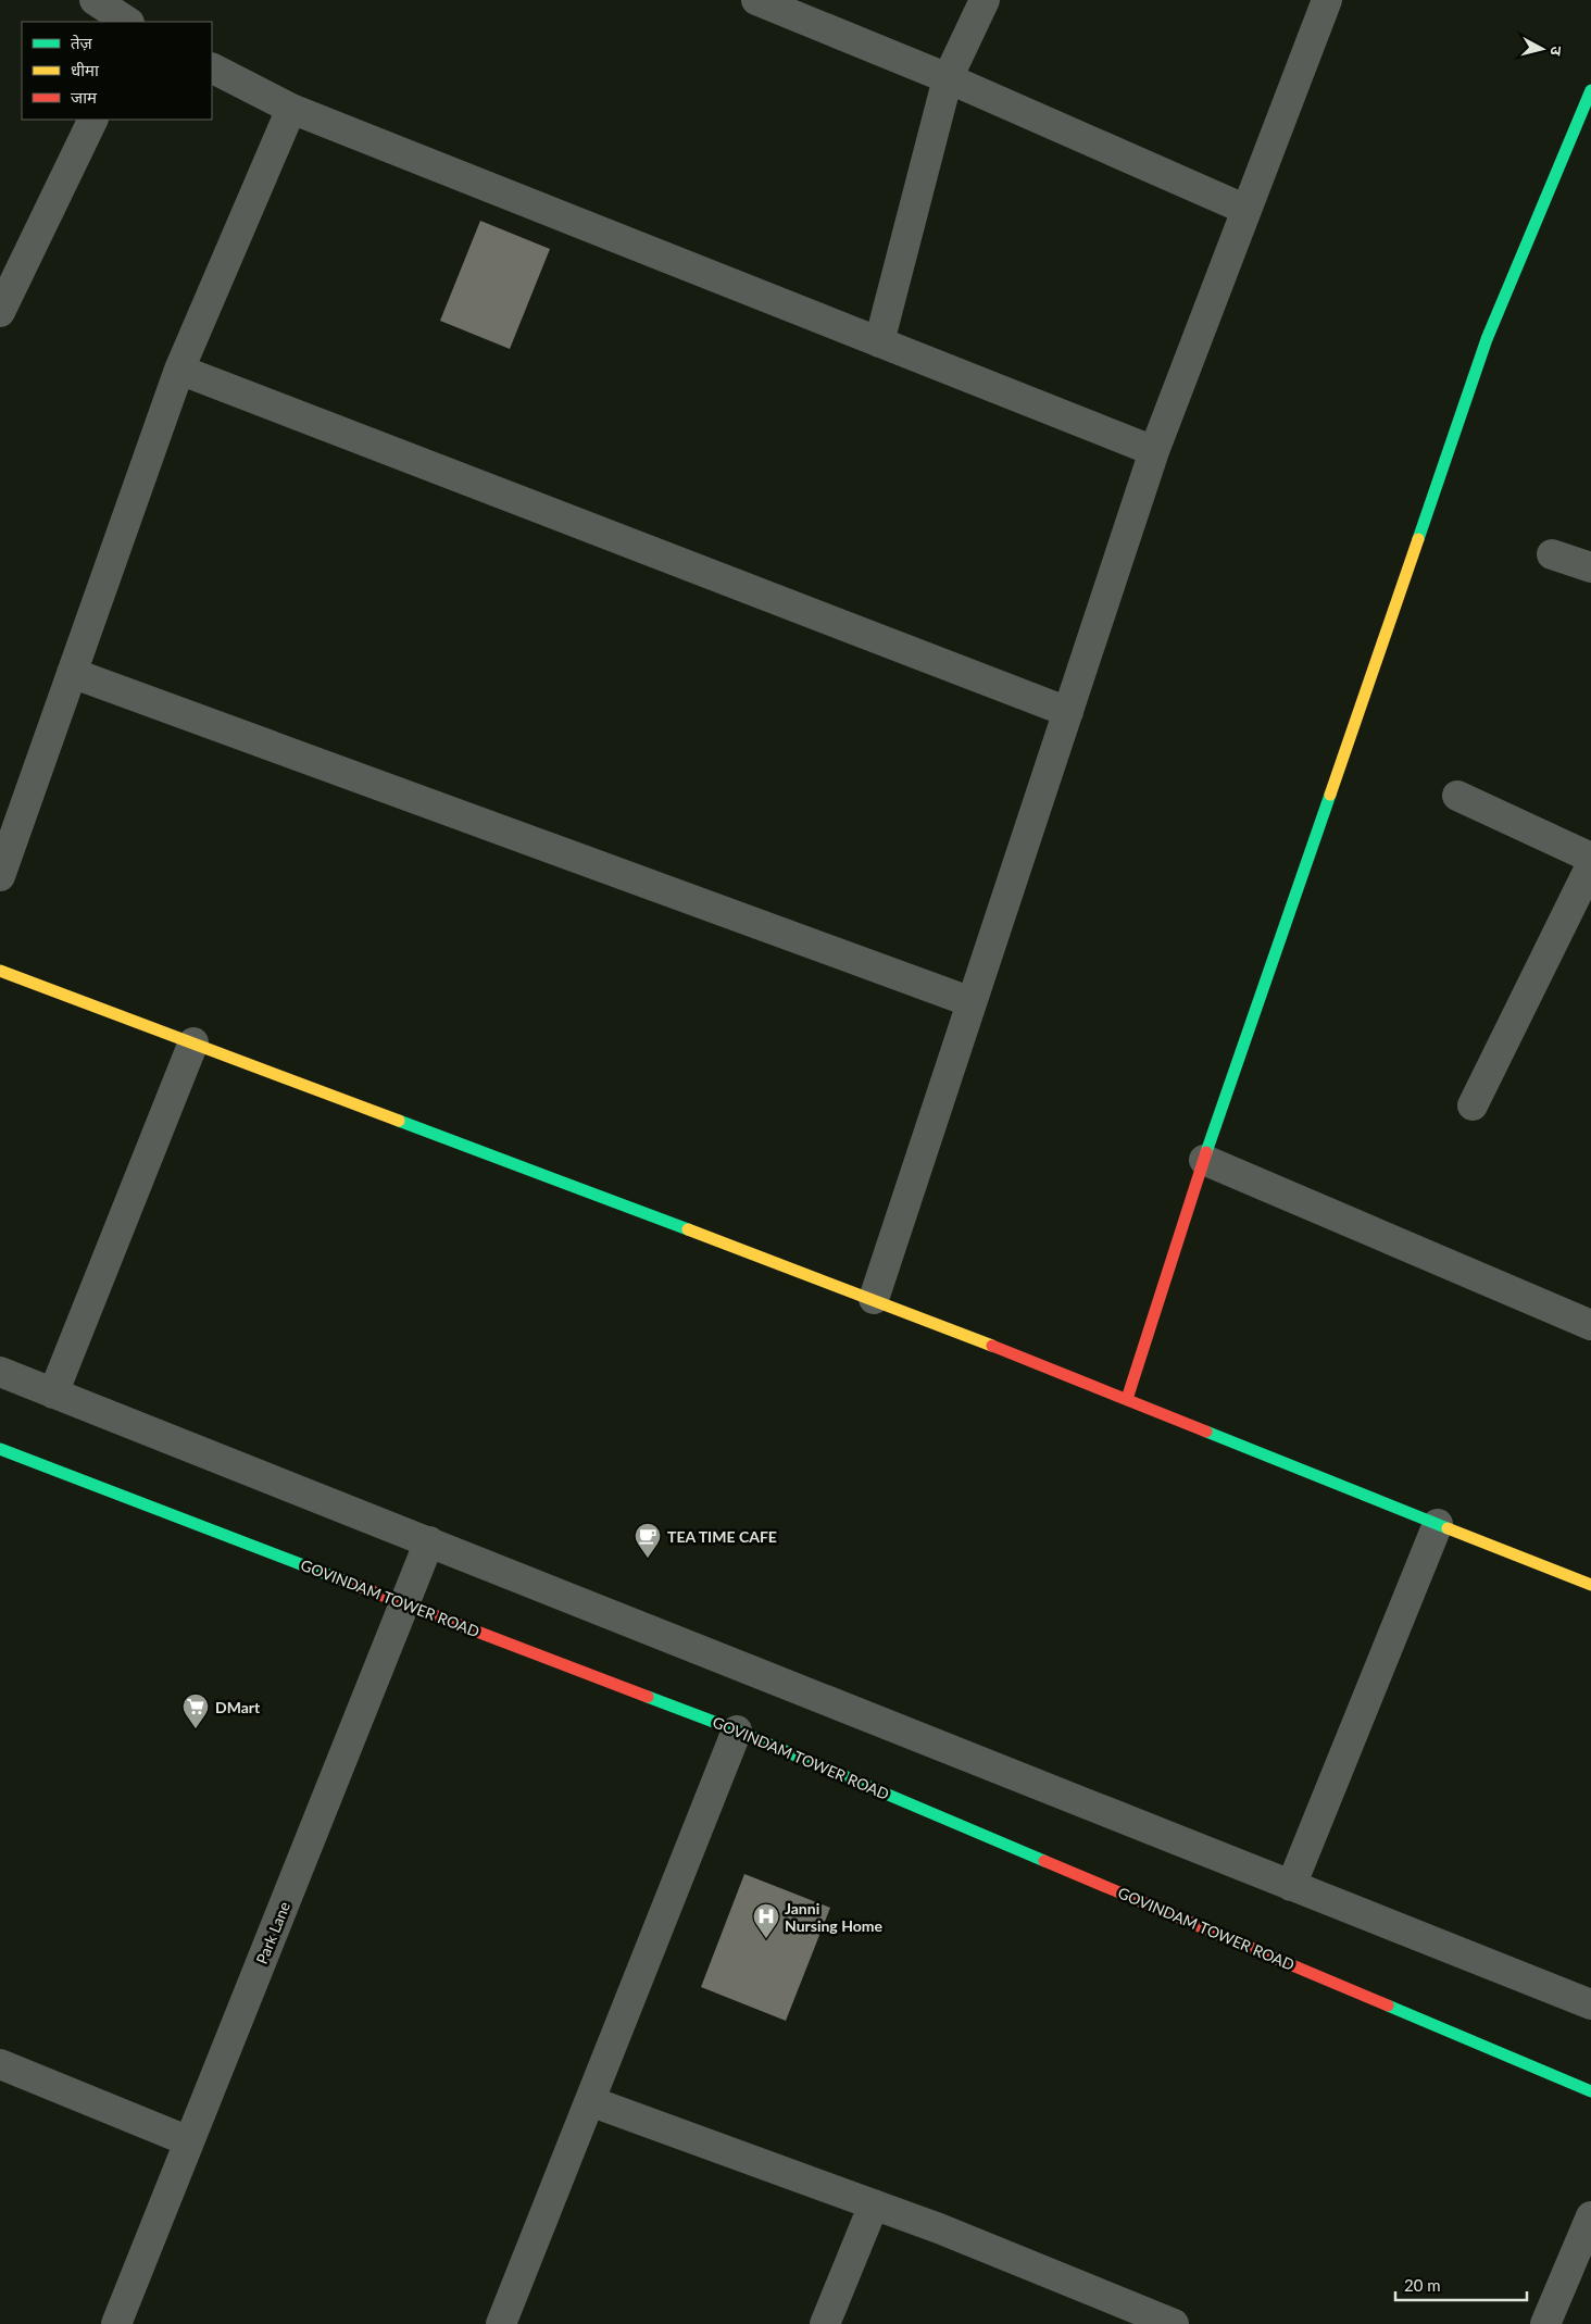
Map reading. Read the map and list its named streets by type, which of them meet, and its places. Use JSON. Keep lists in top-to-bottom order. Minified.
{"streets":{"street":["GOVINDAM TOWER ROAD","Park Lane"]},"crossings":[["GOVINDAM TOWER ROAD","Park Lane"]],"places":{"cafe":["TEA TIME CAFE"],"supermarket":["DMart"],"hospital":["Janni Nursing Home"]},"legend":["तेज़","धीमा","जाम"],"scale_bar":"20 m","north":"right"}
